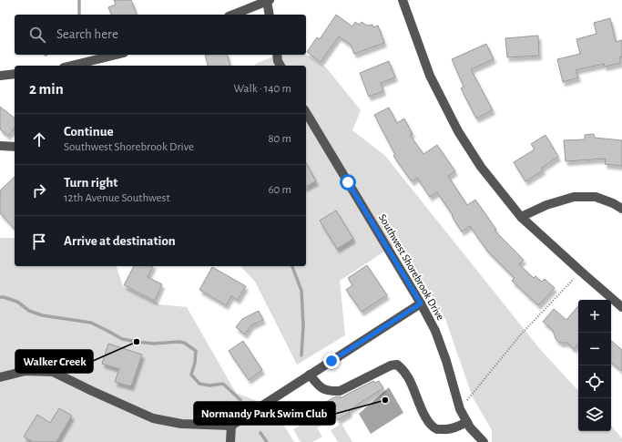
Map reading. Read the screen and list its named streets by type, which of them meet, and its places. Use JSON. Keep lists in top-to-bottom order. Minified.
{"streets":{"street":["Southwest Shorebrook Drive"]},"places":["Walker Creek","Normandy Park Swim Club"],"page":{"search":"Search here","heading":["2 min","Walk · 140 m"],"list":[["Continue","Southwest Shorebrook Drive","80 m"],["Turn right","12th Avenue Southwest","60 m"],"Arrive at destination"],"map_buttons":["+","−"]}}
